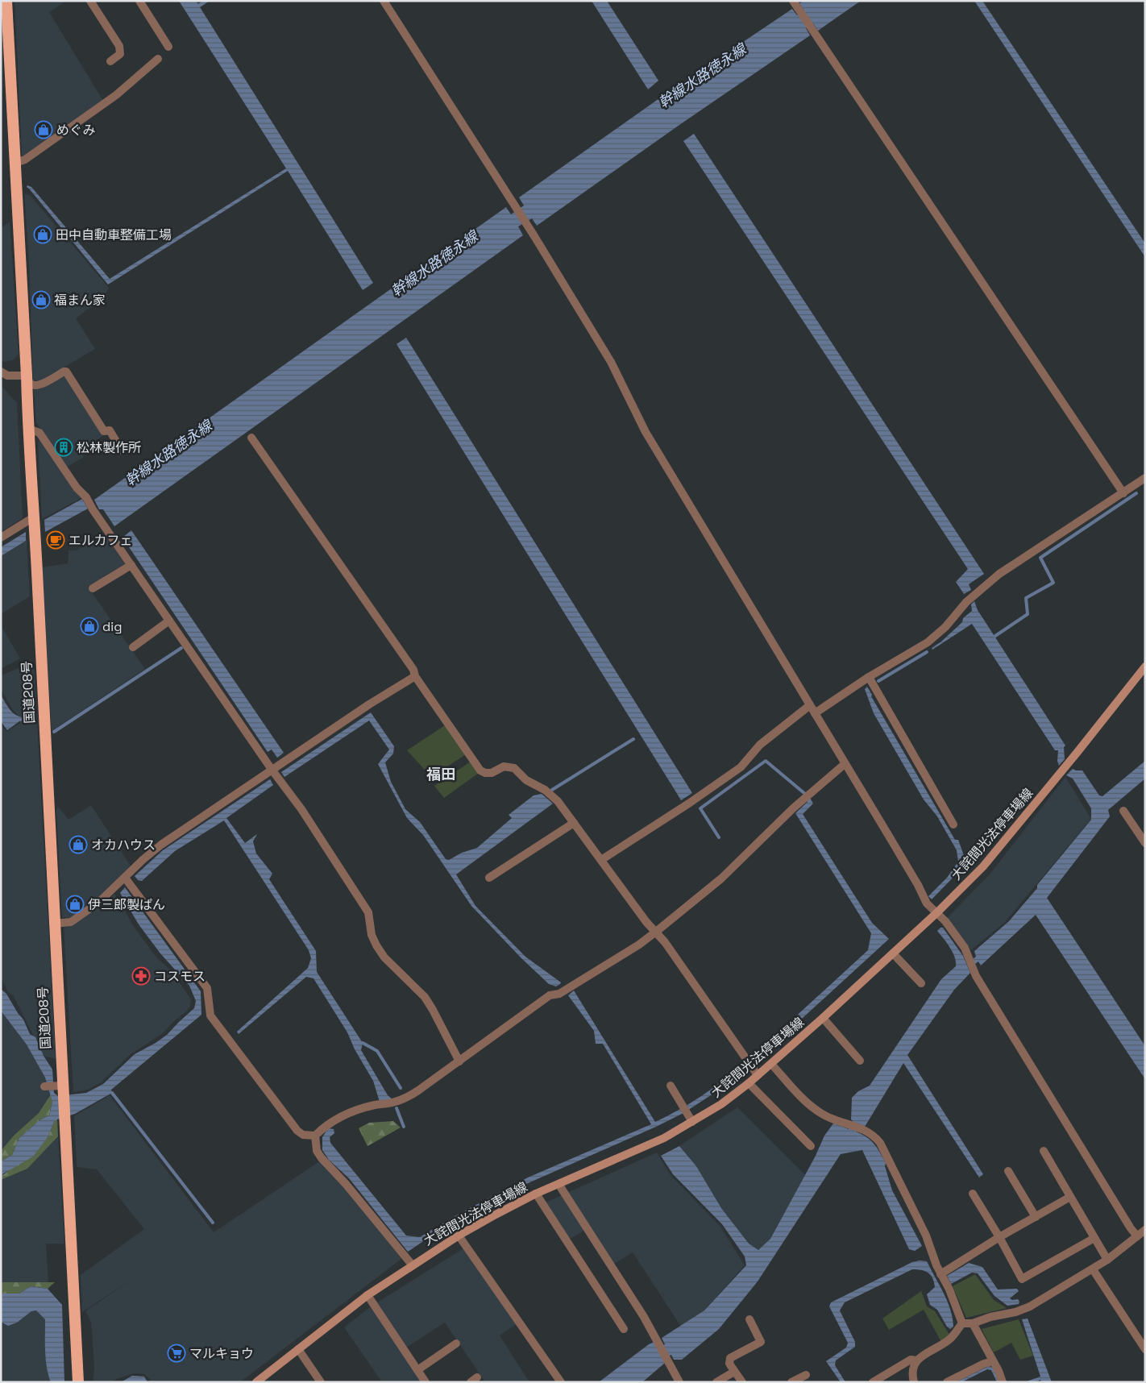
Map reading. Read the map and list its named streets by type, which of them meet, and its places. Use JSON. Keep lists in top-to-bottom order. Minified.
{"streets":{"highway":["国道208号"],"main road":["大詫間光法停車場線"]},"districts":["福田"],"water":["幹線水路徳永線"],"places":{"shop":["めぐみ","田中自動車整備工場","福まん家","dig","オカハウス","伊三郎製ぱん"],"building":["松林製作所"],"cafe":["エルカフェ"],"pharmacy":["コスモス"],"supermarket":["マルキョウ"]}}
